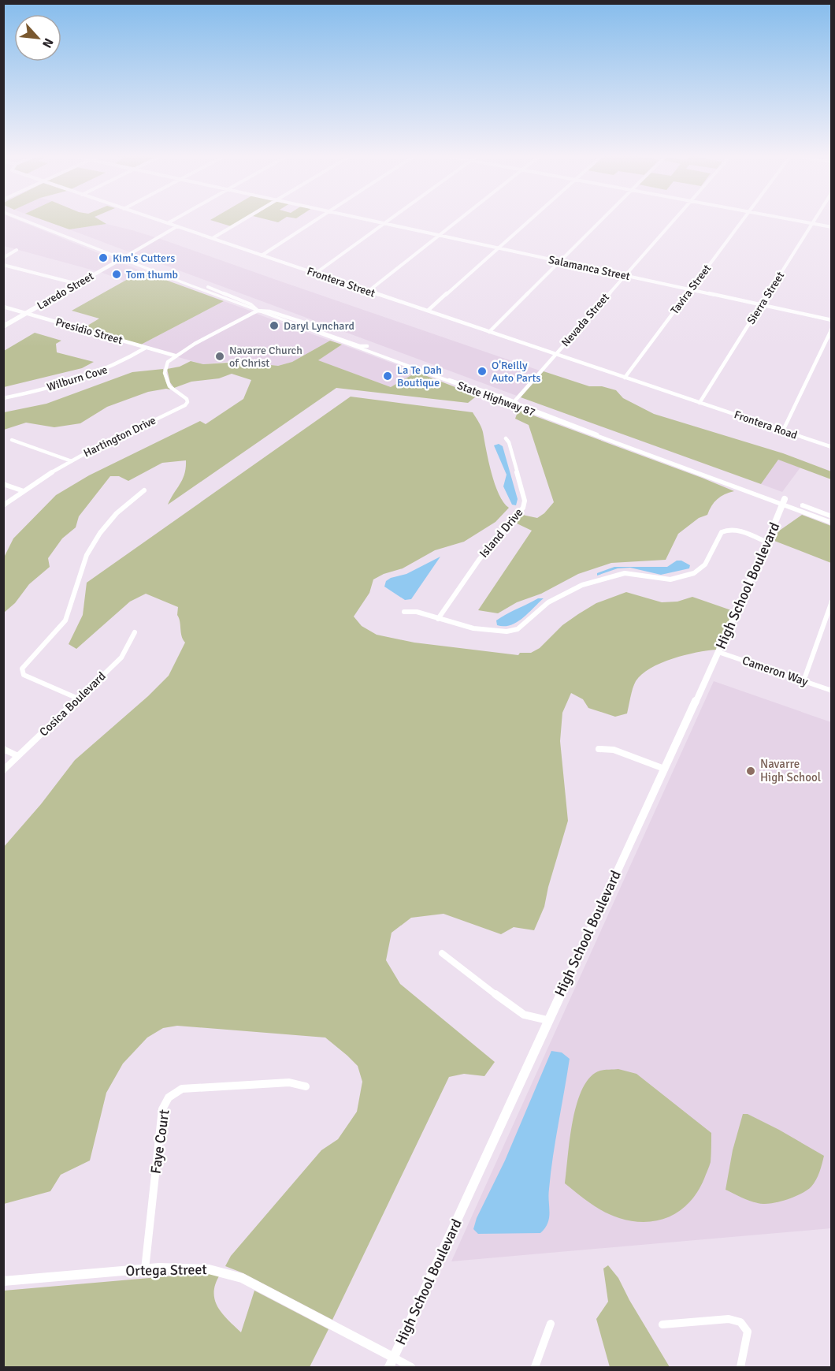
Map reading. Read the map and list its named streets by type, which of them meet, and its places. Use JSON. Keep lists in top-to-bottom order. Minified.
{"streets":{"highway":["State Highway 87"],"street":["Salamanca Street","Frontera Street","Tavira Street","Laredo Street","Sierra Street","Nevada Street","Presidio Street","Wilburn Cove","Frontera Road","Hartington Drive","Island Drive","High School Boulevard","Cameron Way","Cosica Boulevard","Faye Court","Ortega Street"]},"crossings":[["Salamanca Street","Tavira Street"],["Salamanca Street","Sierra Street"],["Salamanca Street","Nevada Street"],["Frontera Street","Tavira Street"],["Frontera Street","Laredo Street"],["Frontera Street","Sierra Street"],["Frontera Street","Nevada Street"],["Frontera Street","Frontera Road"],["Laredo Street","Presidio Street"],["Laredo Street","State Highway 87"],["Sierra Street","Frontera Road"],["Presidio Street","Wilburn Cove"],["Presidio Street","Hartington Drive"],["State Highway 87","High School Boulevard"],["High School Boulevard","Cameron Way"],["High School Boulevard","Ortega Street"],["Faye Court","Ortega Street"]],"places":["Kim's Cutters","Tom thumb","Daryl Lynchard","Navarre Church of Christ","O'Reilly Auto Parts","La Te Dah Boutique","Navarre High School"],"north":"bottom right"}
